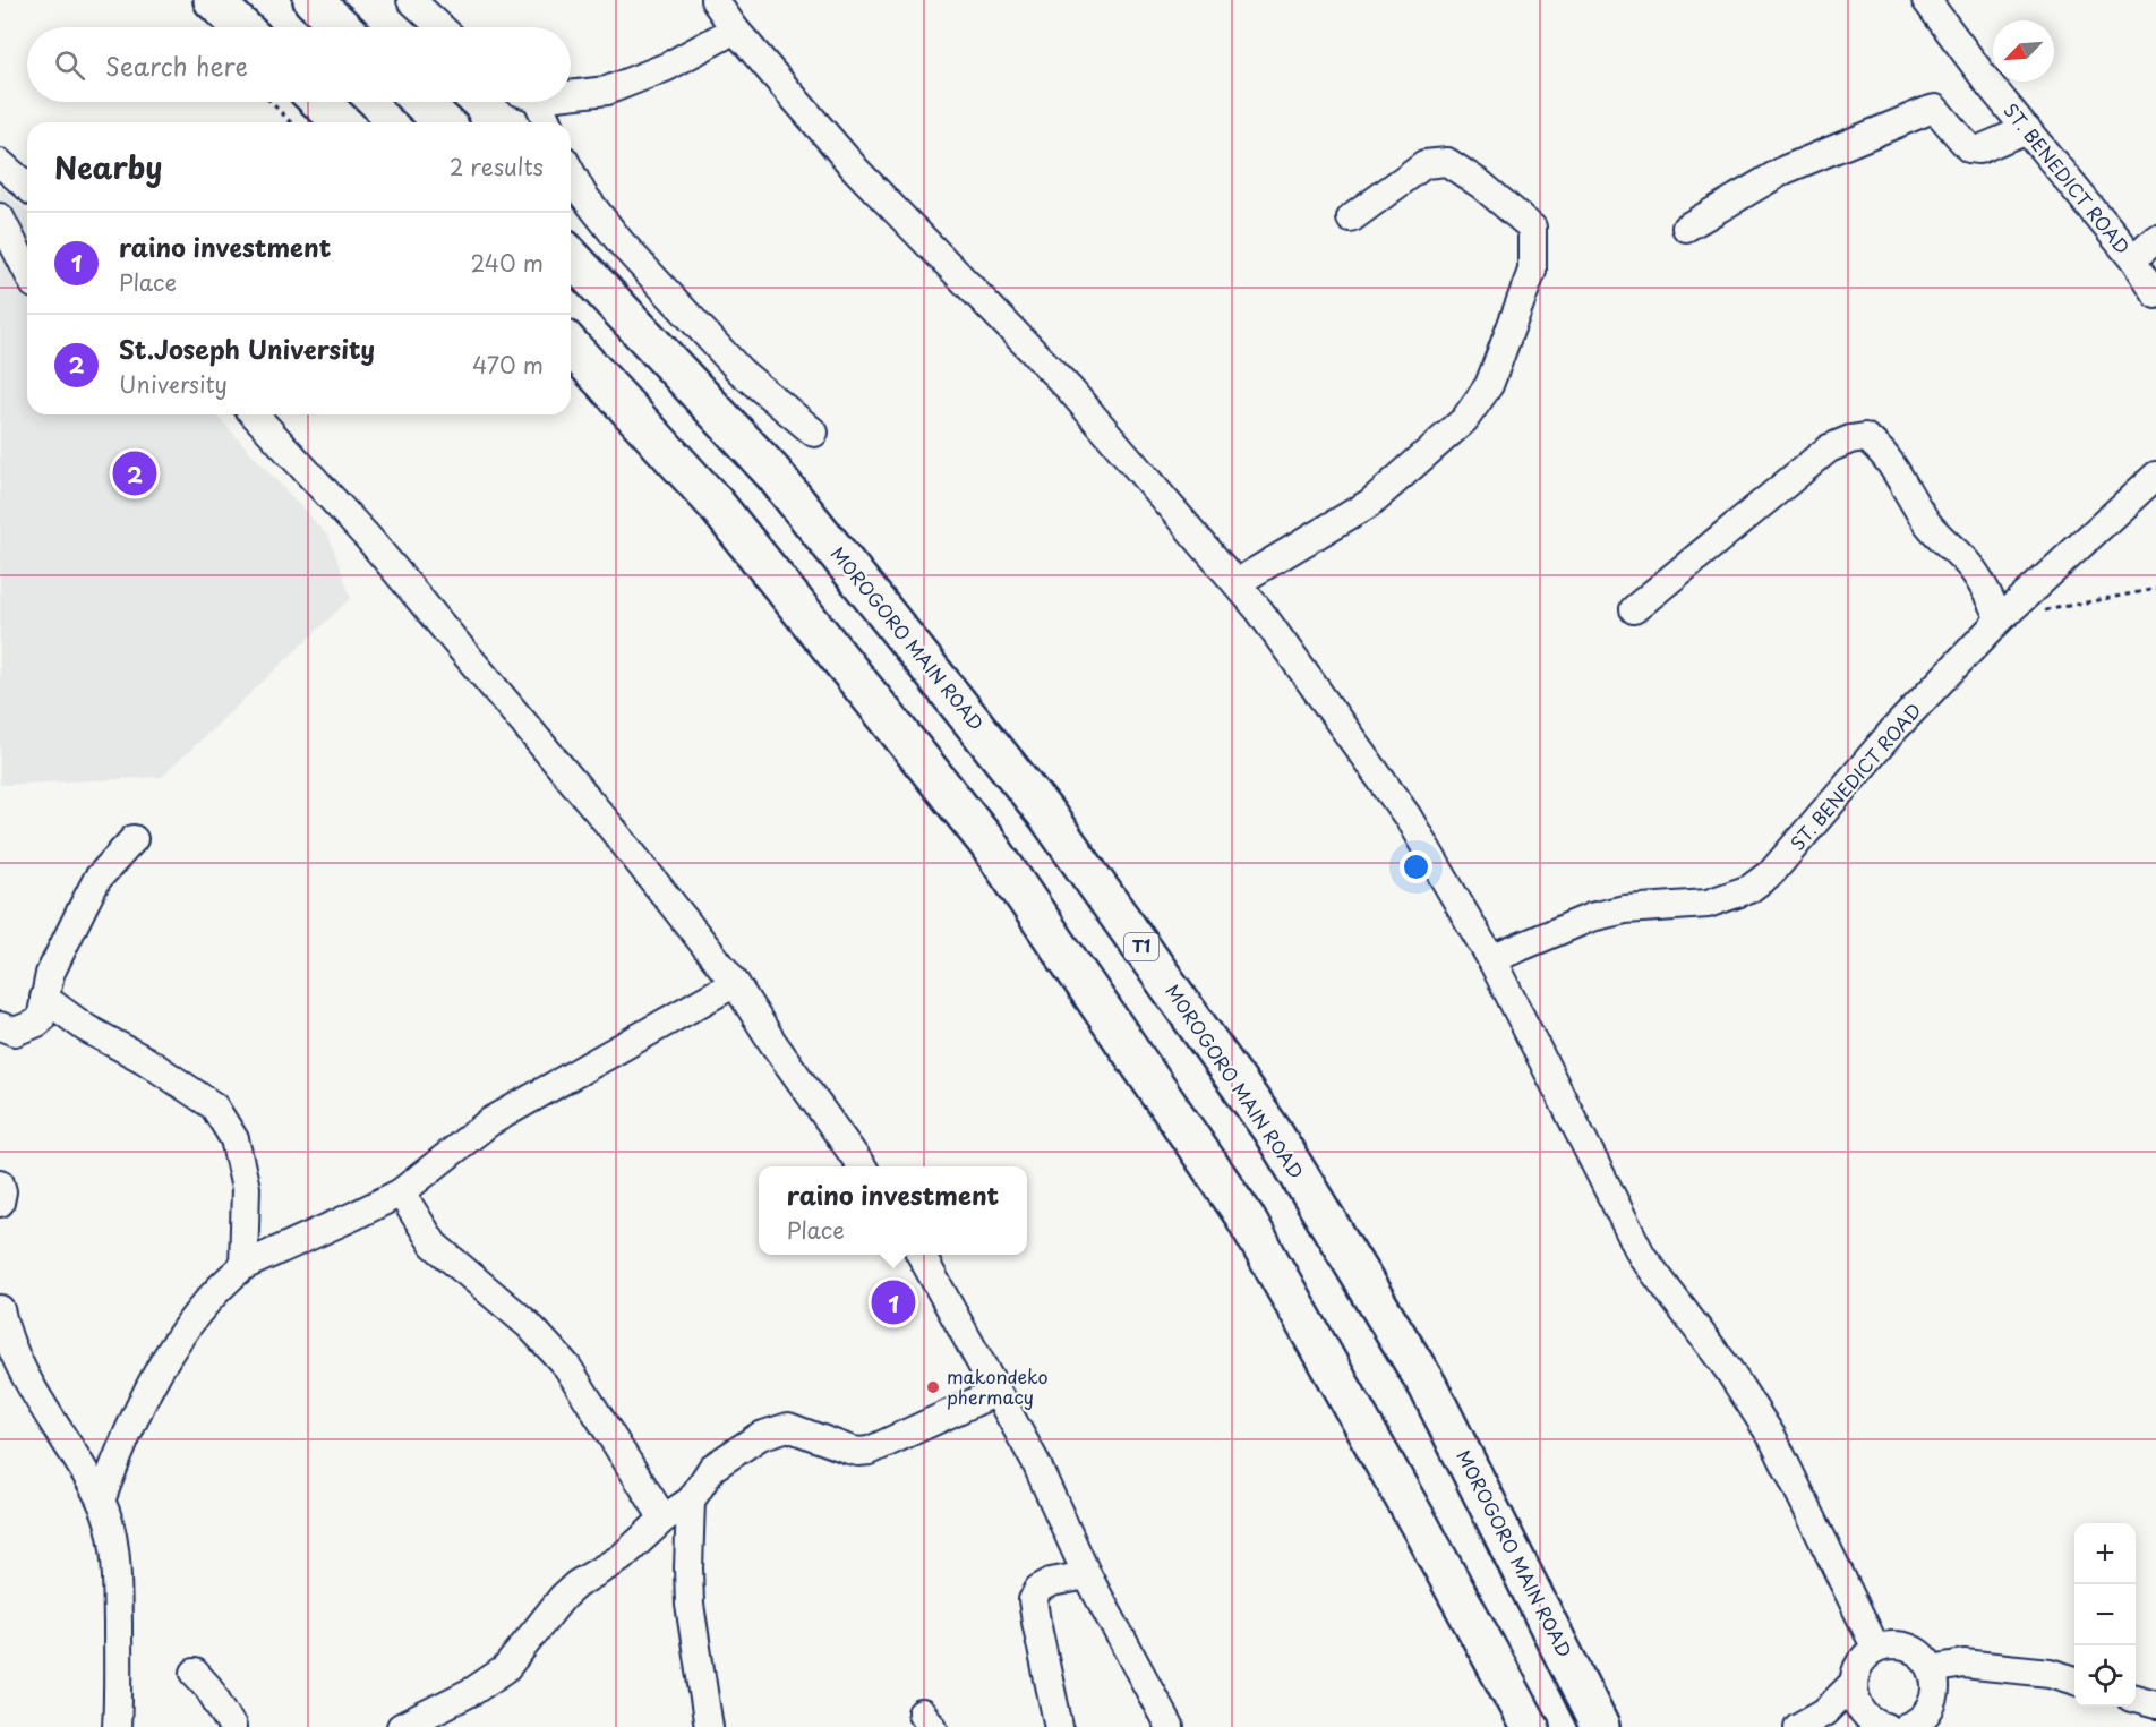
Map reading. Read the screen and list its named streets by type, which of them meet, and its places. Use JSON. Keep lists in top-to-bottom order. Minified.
{"streets":{"highway":["MOROGORO MAIN ROAD","T1"],"street":["ST. BENEDICT ROAD"]},"places":["makondeko phermacy"],"north":"bottom left","page":{"search":"Search here","heading":["Nearby","2 results"],"list":[{"mark":"1","name":"raino investment","note":"Place","value":"240 m"},{"mark":"2","name":"St.Joseph University","note":"University","value":"470 m"}],"pins":["2","1"],"popup":["raino investment","Place"],"map_buttons":["+","−"]}}
